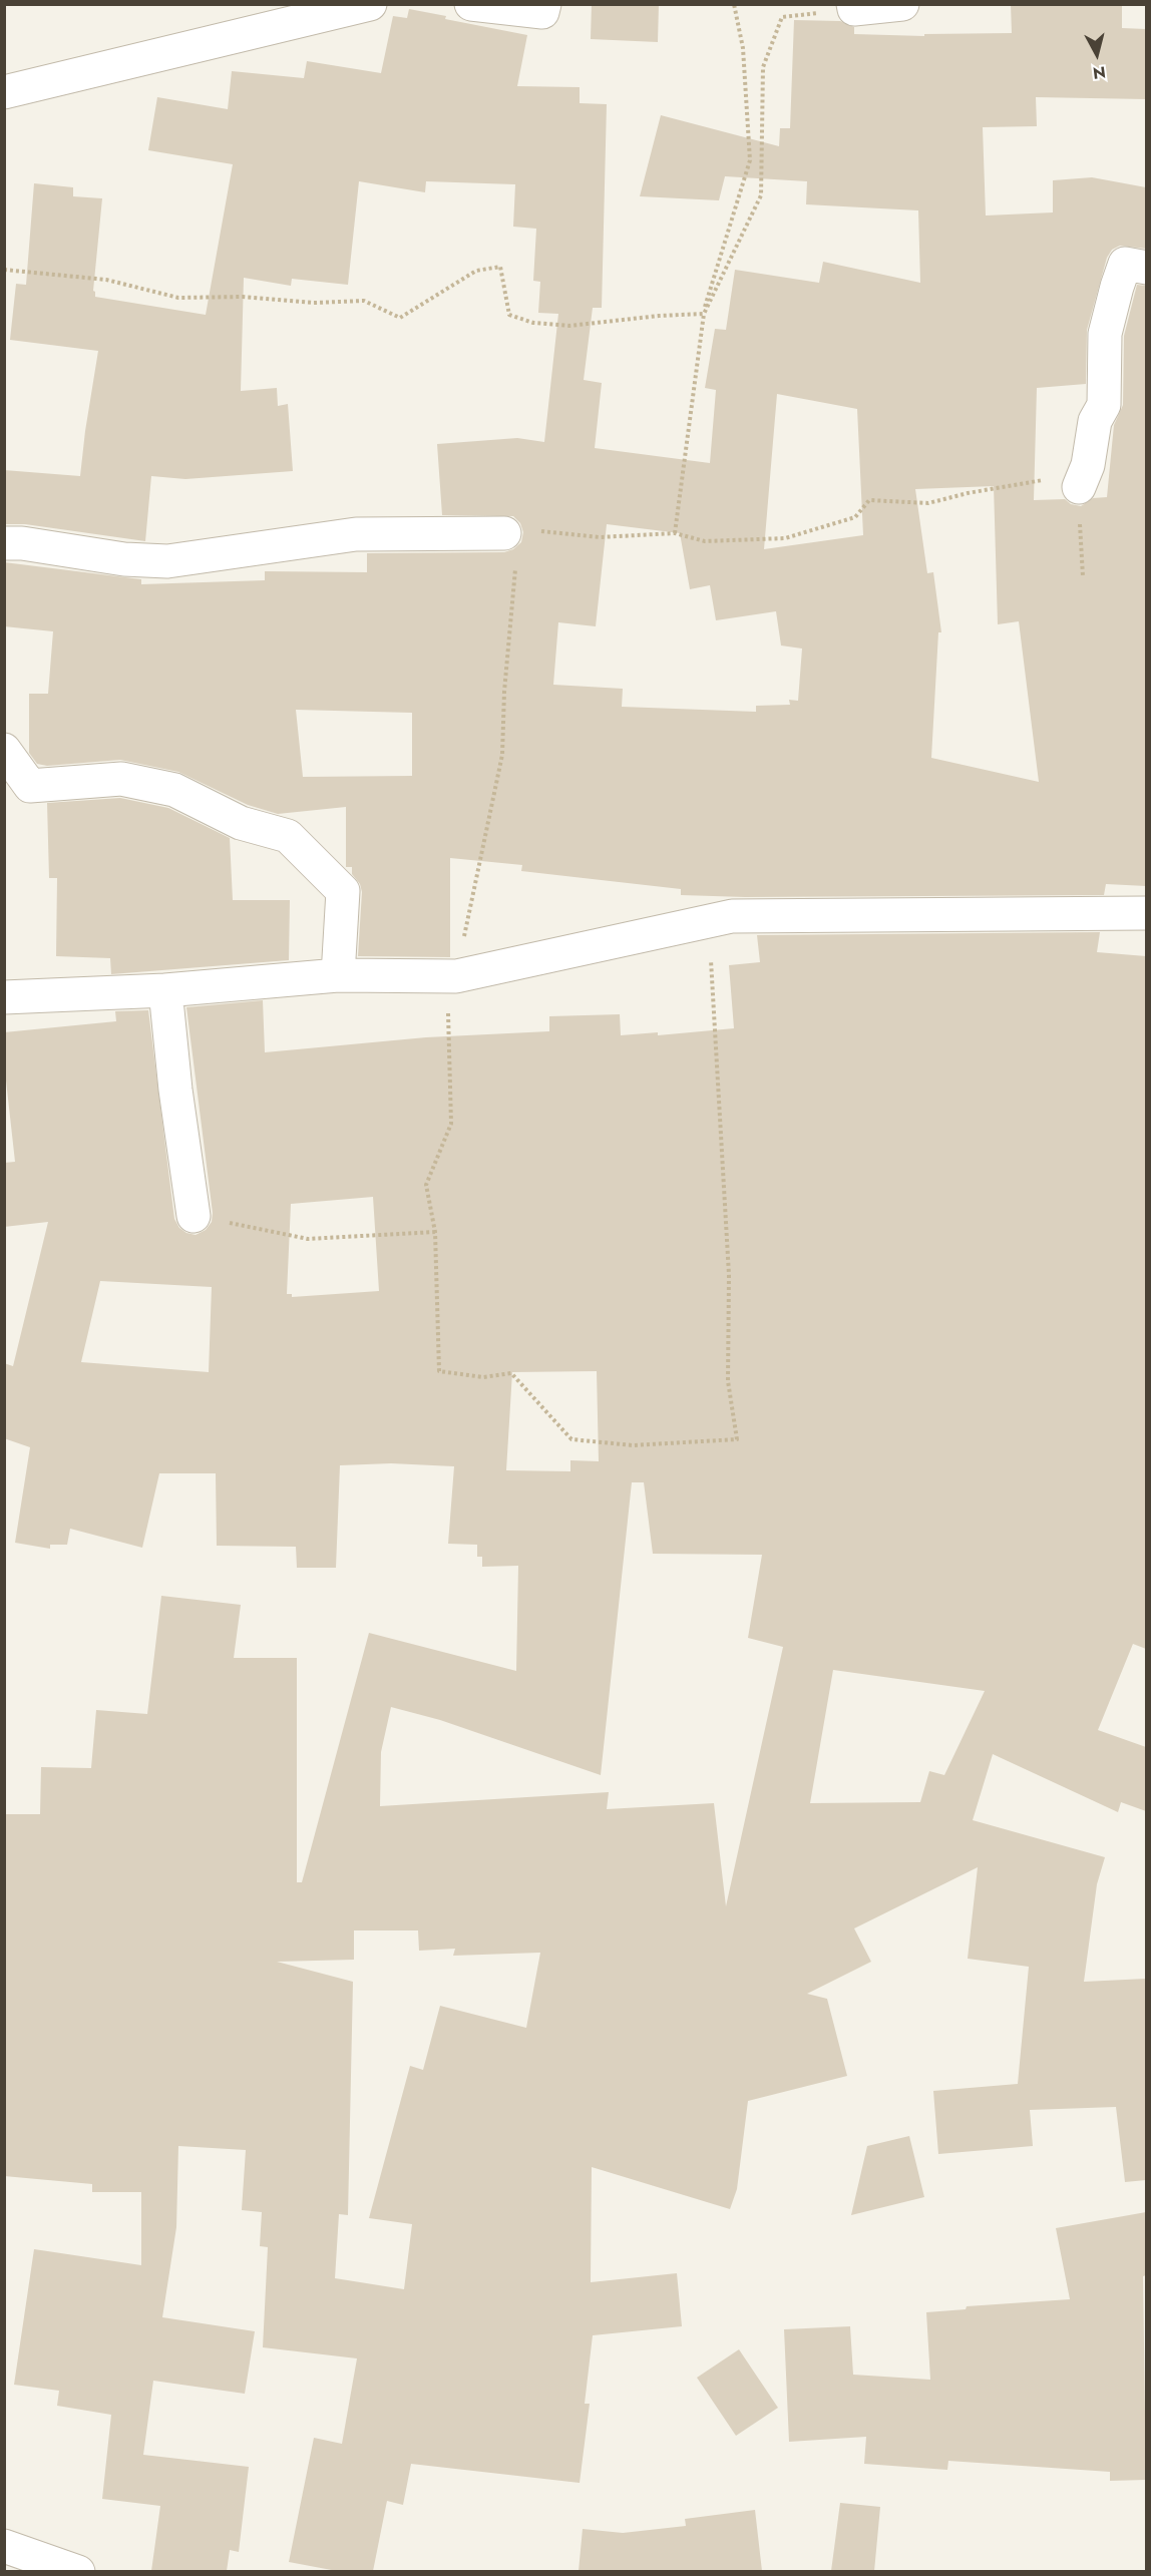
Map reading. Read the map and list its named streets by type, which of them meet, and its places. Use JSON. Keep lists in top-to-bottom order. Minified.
{"north":"bottom"}
